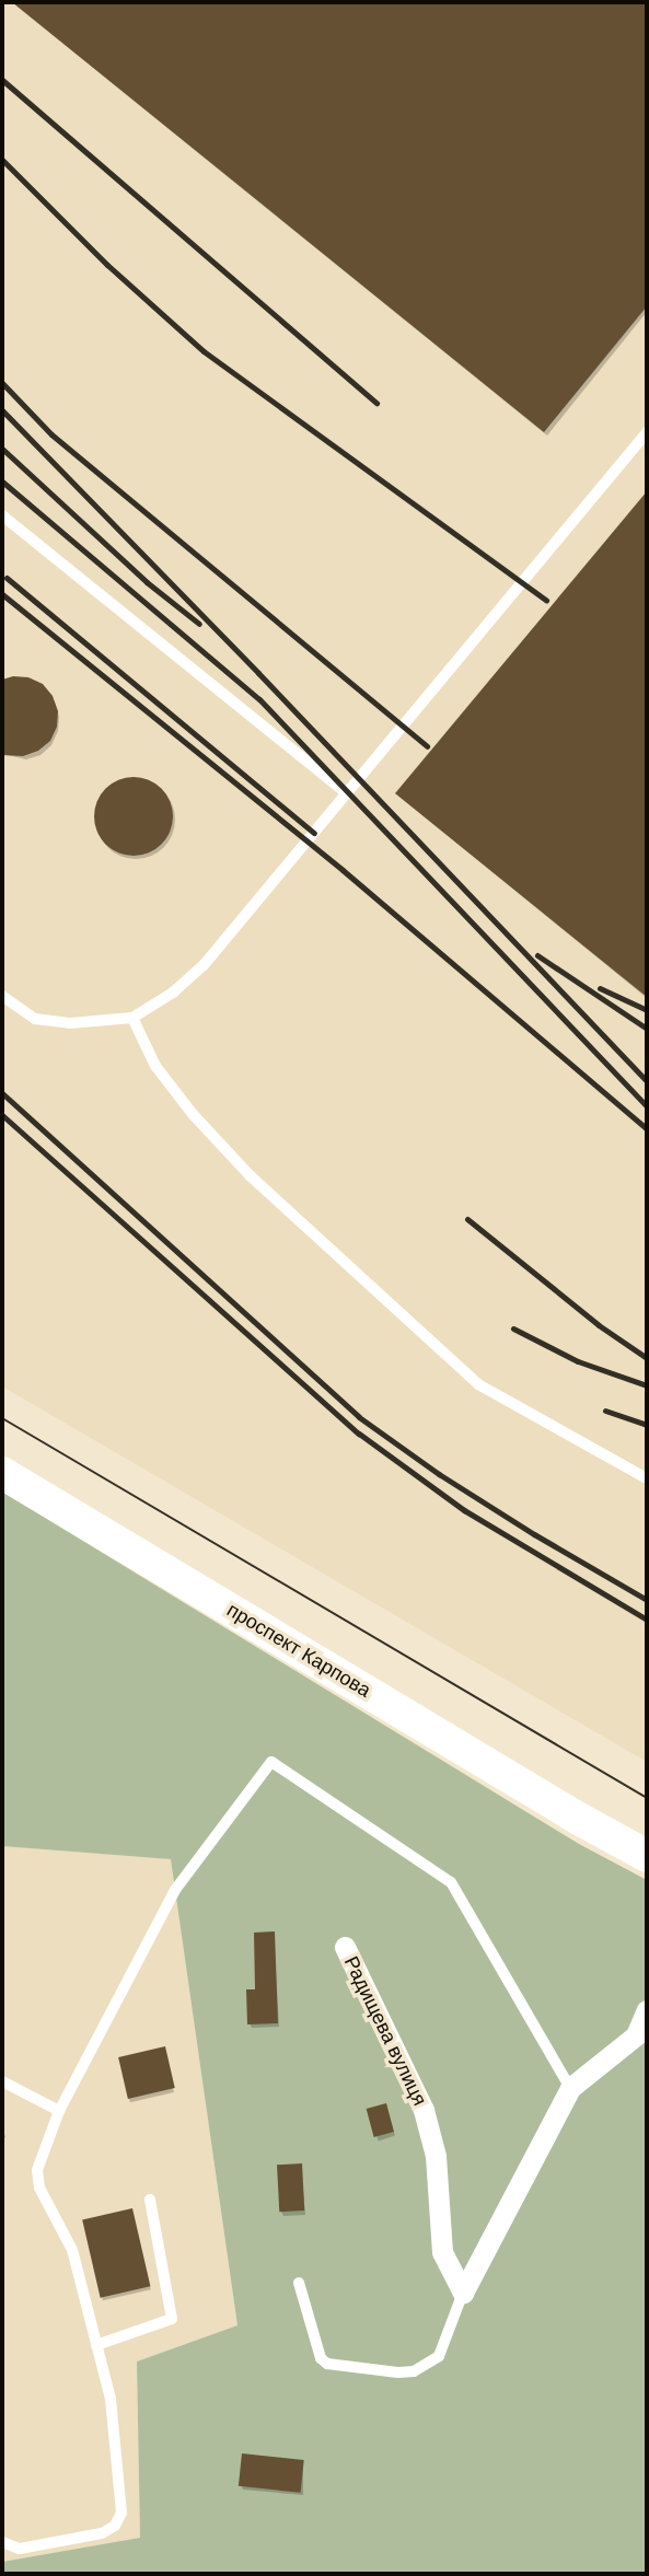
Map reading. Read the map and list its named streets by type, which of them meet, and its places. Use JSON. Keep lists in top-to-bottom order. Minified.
{"streets":{"main road":["проспект Карпова"],"street":["Радищева вулиця"]}}
